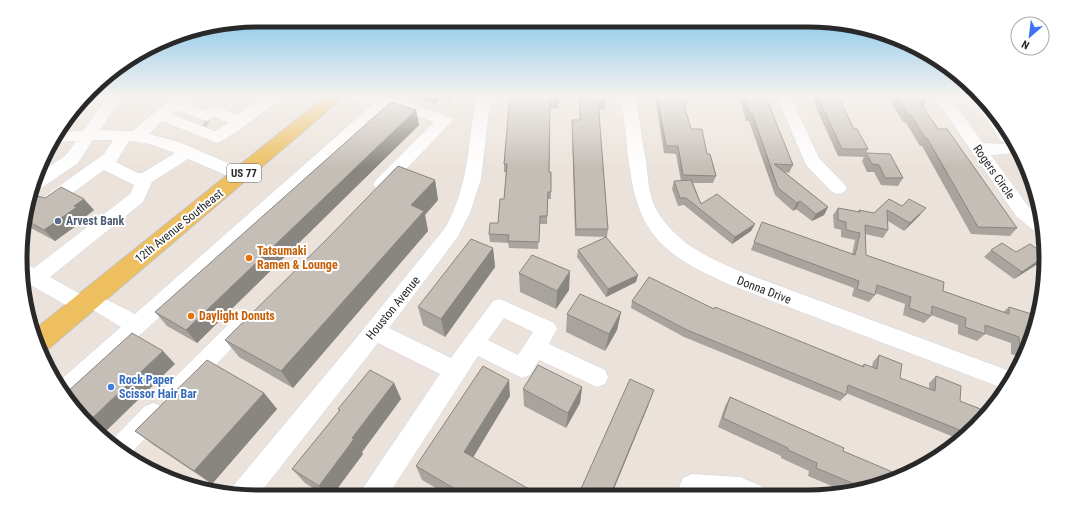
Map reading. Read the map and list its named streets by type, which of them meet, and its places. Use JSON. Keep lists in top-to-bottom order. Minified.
{"streets":{"main road":["US 77","12th Avenue Southeast"],"street":["Rogers Circle","Donna Drive","Houston Avenue"]},"places":["Arvest Bank","Tatsumaki Ramen & Lounge","Daylight Donuts","Rock Paper Scissor Hair Bar"],"north":"bottom left"}
